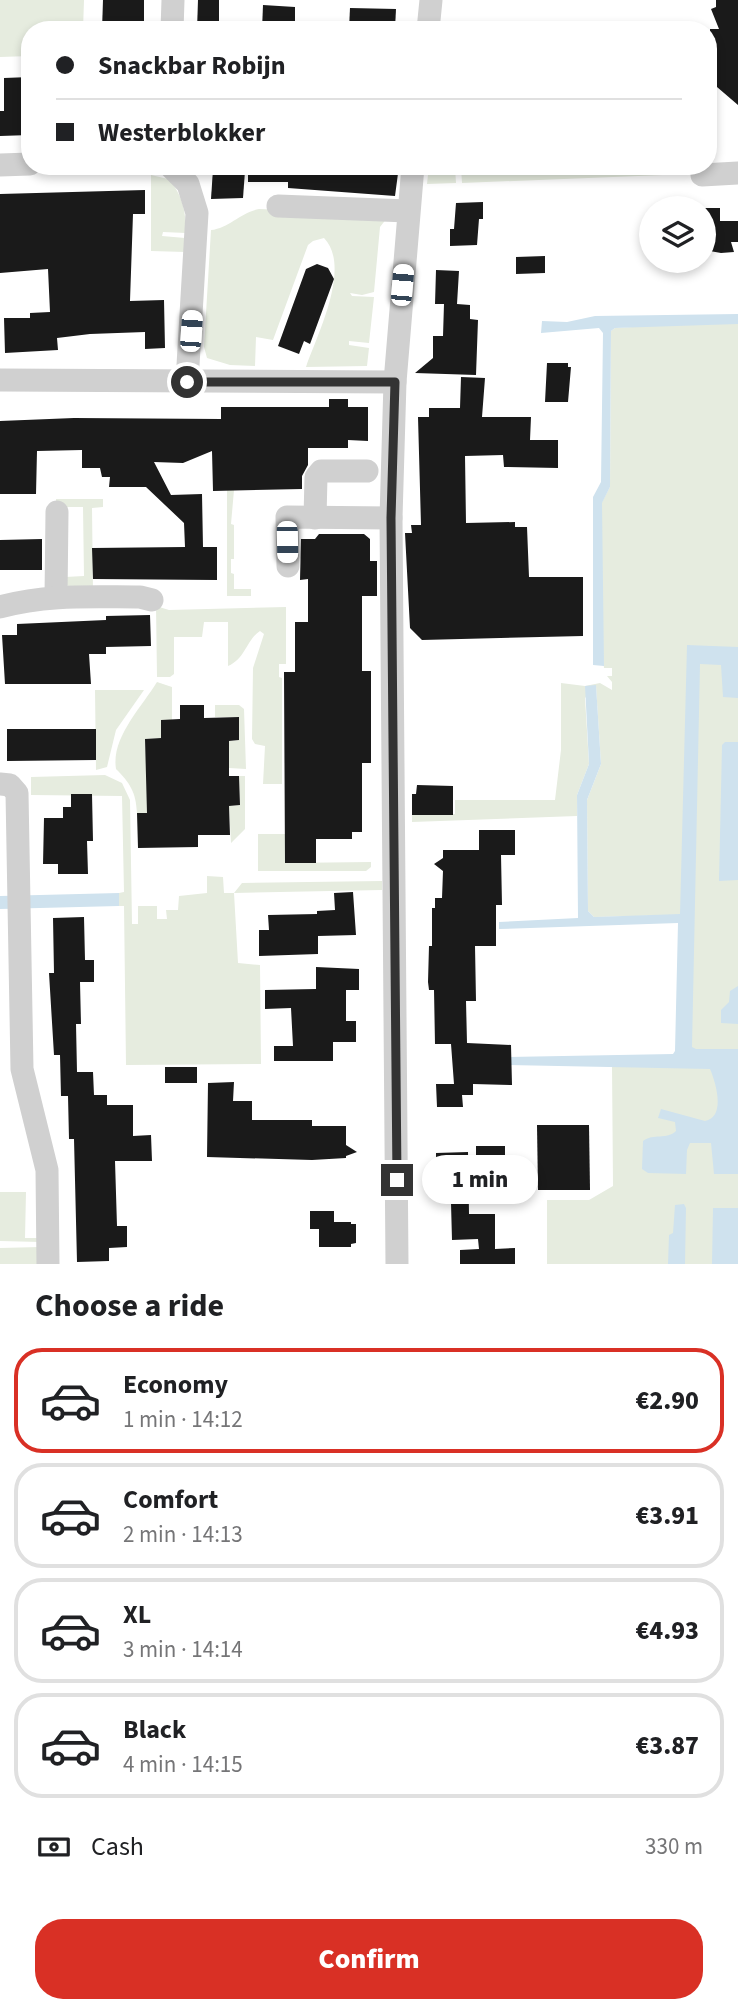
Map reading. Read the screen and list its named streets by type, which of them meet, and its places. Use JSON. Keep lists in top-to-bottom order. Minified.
{"page":{"banner":["Snackbar Robijn","Westerblokker"],"bubble":"1 min","heading":"Choose a ride","list":[{"name":"Economy","note":"1 min · 14:12","value":"€2.90"},{"name":"Comfort","note":"2 min · 14:13","value":"€3.91"},{"name":"XL","note":"3 min · 14:14","value":"€4.93"},{"name":"Black","note":"4 min · 14:15","value":"€3.87"}],"pay":["Cash","330 m"],"buttons":"Confirm"}}
